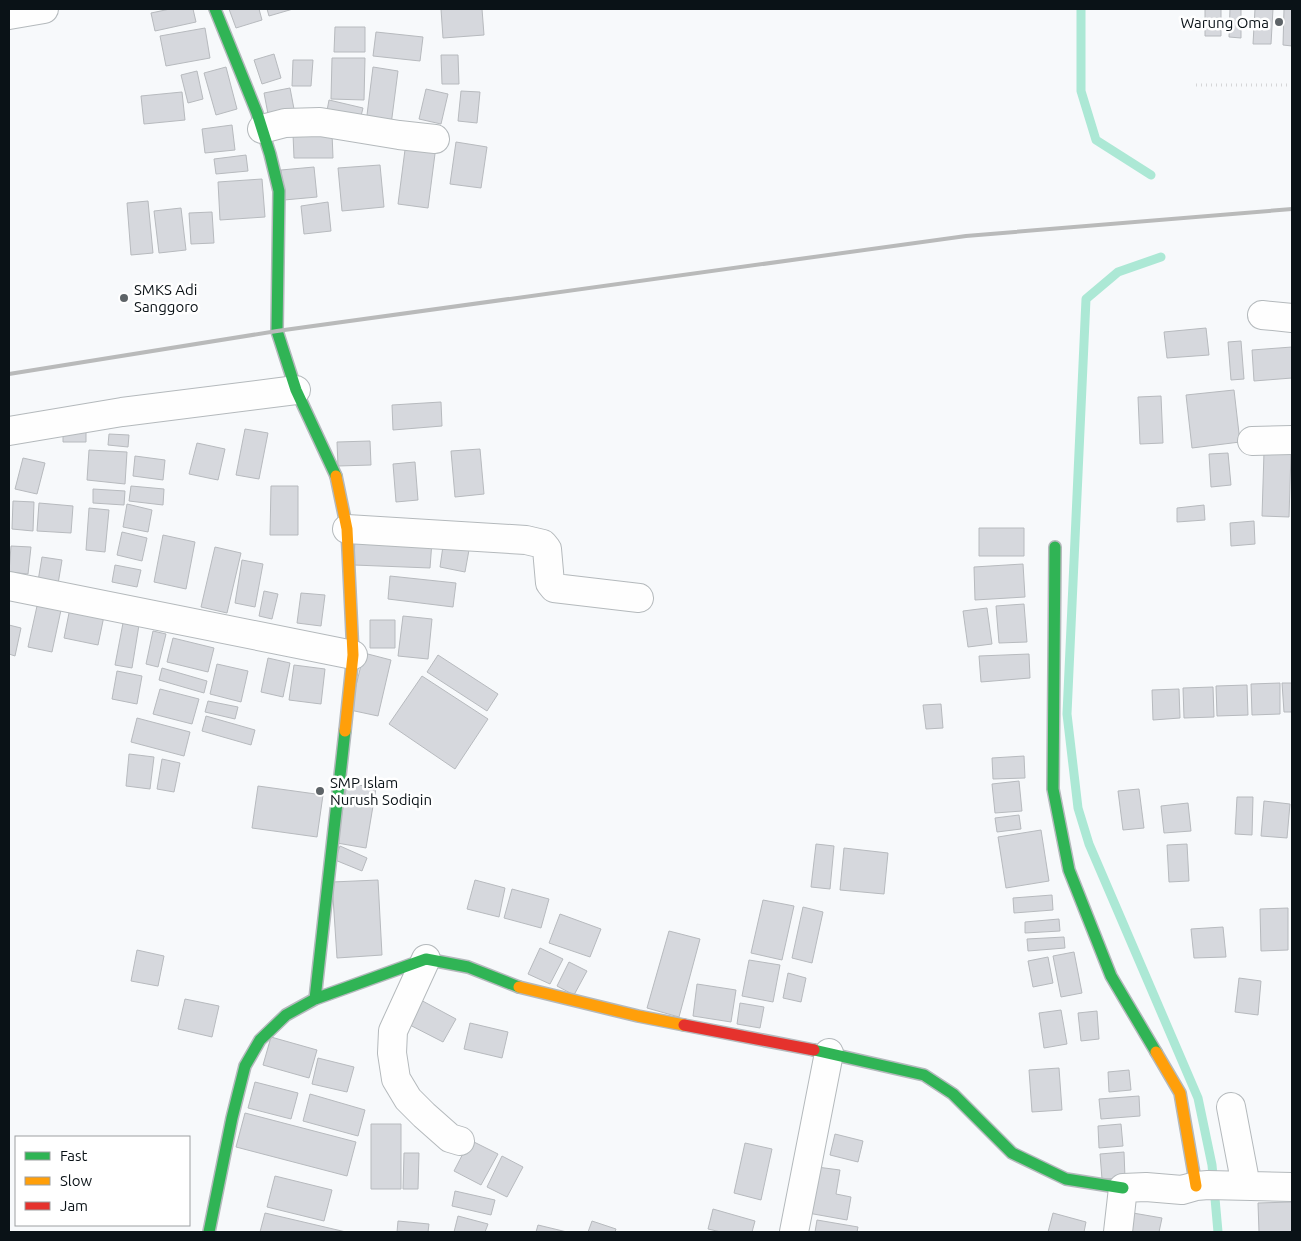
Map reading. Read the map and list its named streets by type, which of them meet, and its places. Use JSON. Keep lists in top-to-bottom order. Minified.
{"places":["Warung Oma","SMKS Adi Sanggoro","SMP Islam Nurush Sodiqin"],"legend":["Fast","Slow","Jam"]}
